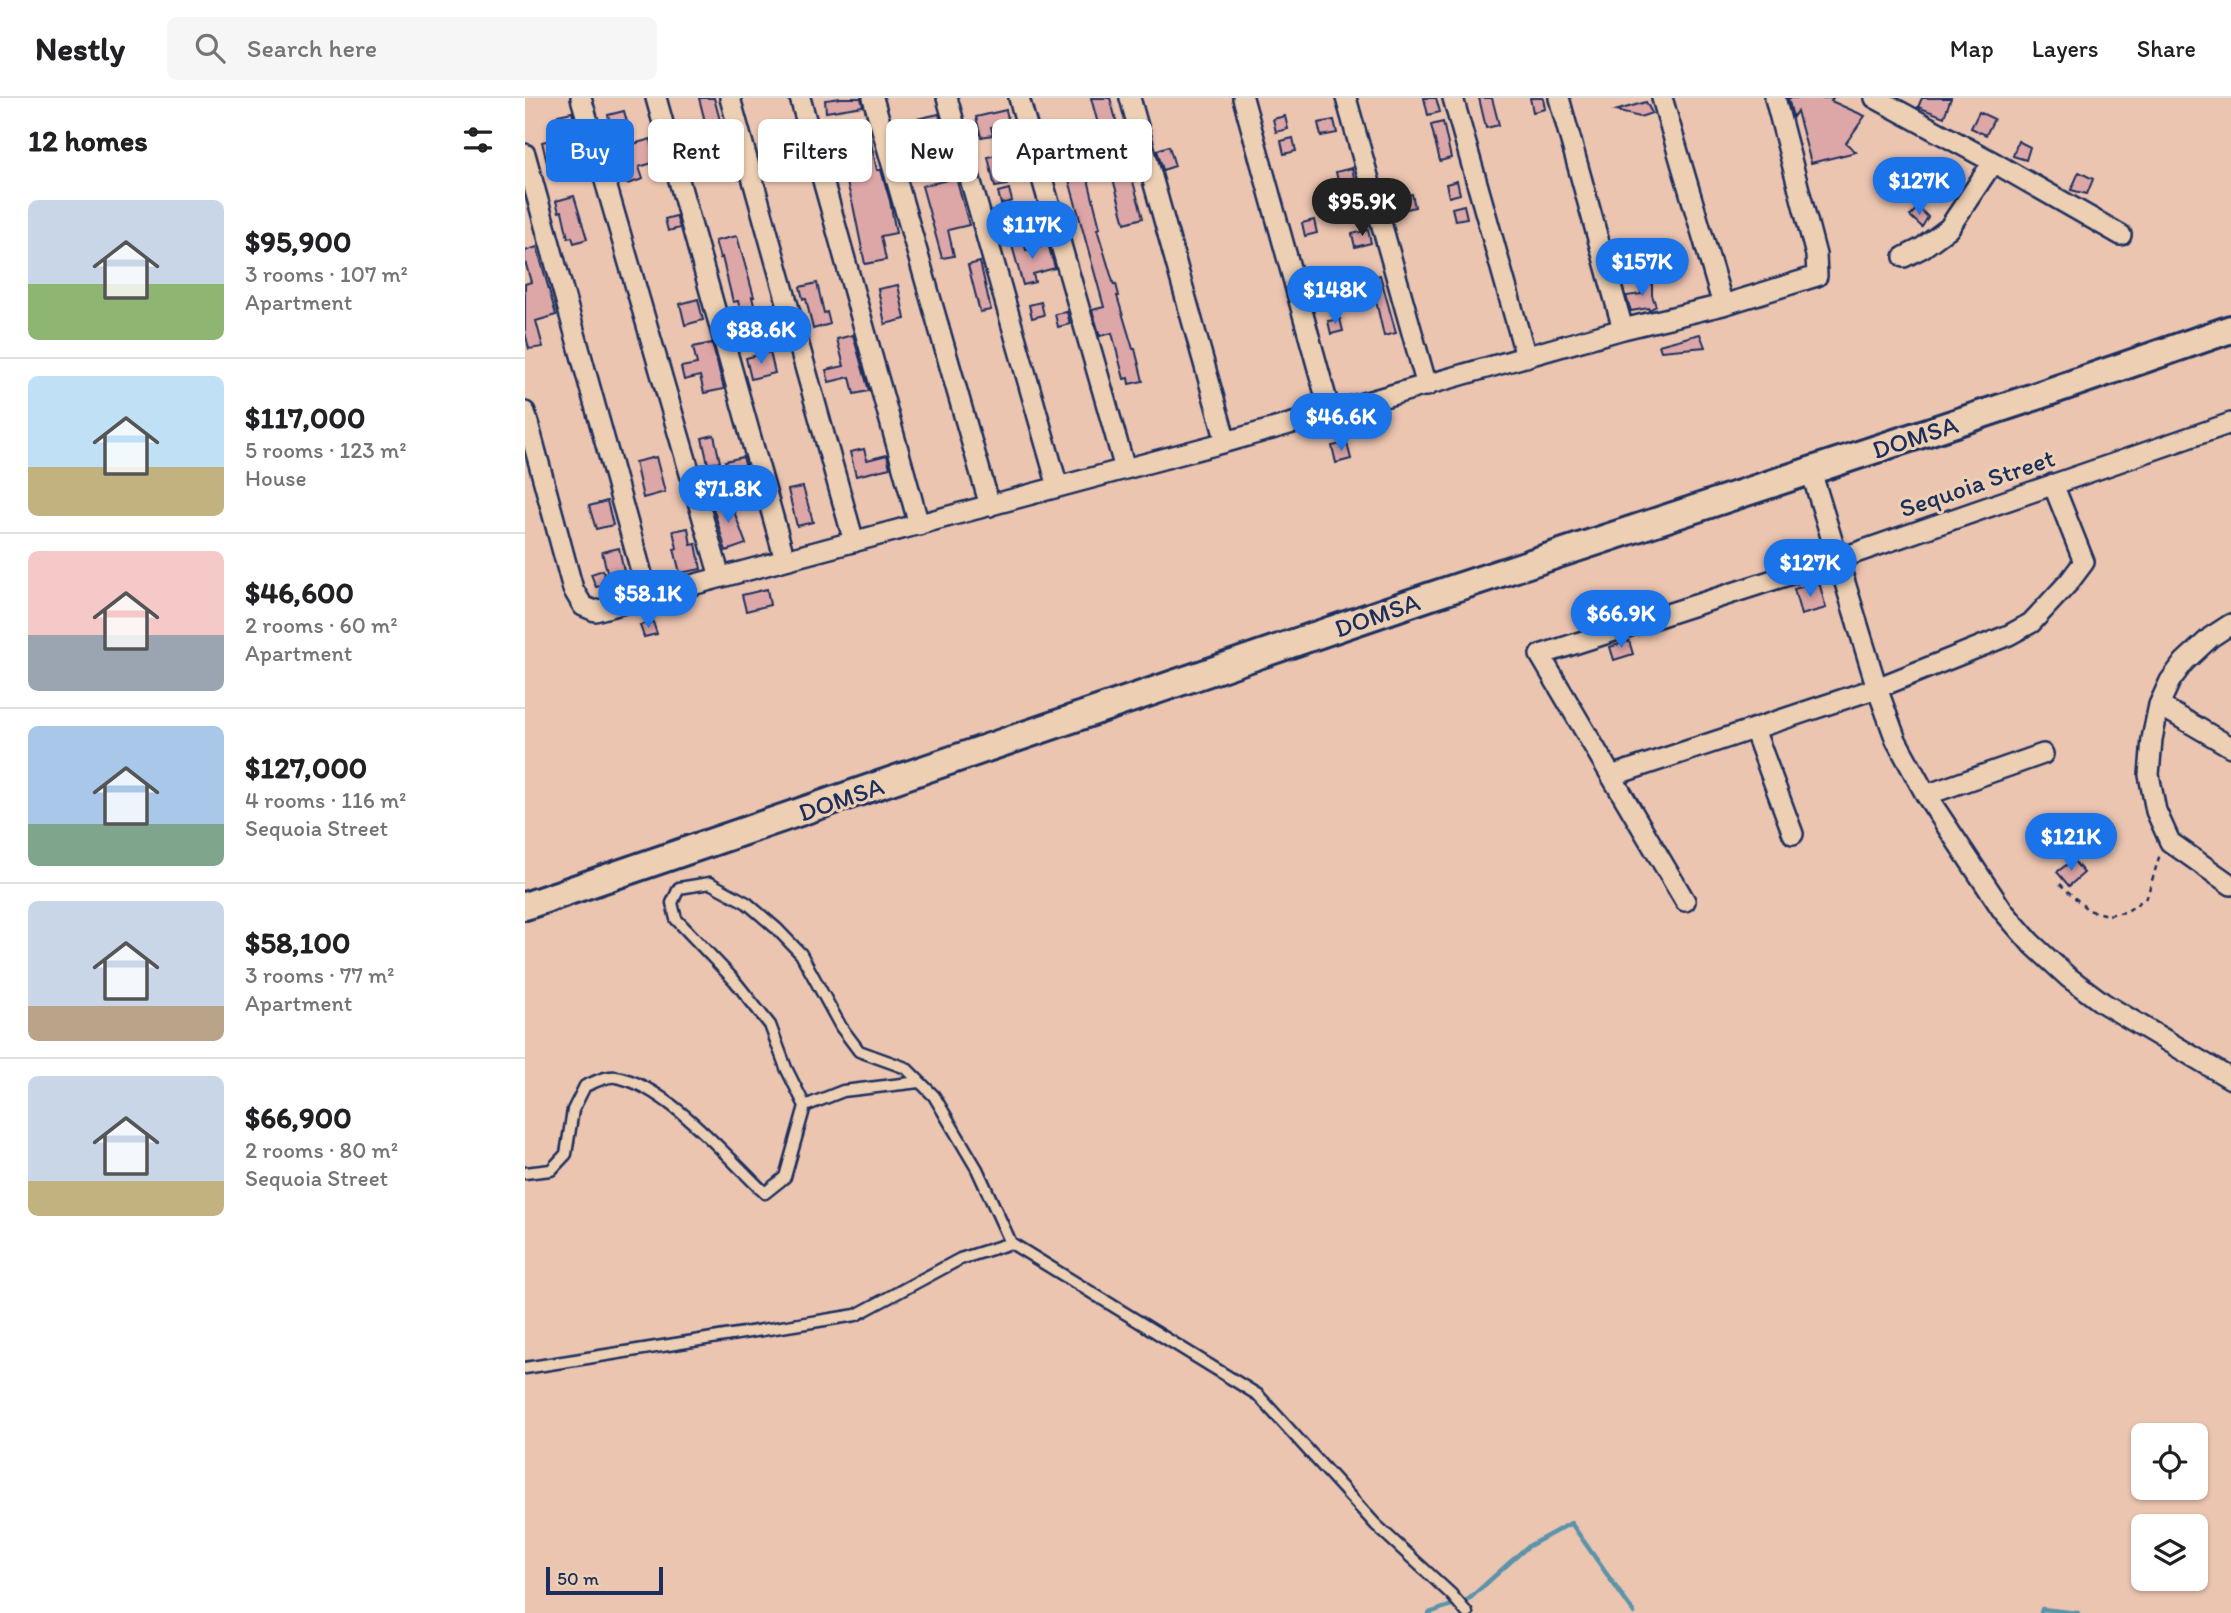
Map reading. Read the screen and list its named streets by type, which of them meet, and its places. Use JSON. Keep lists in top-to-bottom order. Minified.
{"streets":{"main road":["DOMSA"],"street":["Sequoia Street"]},"scale_bar":"50 m","page":{"header":"Nestly","search":"Search here","nav":["Map","Layers","Share"],"heading":"12 homes","chip":["Buy","Rent","Filters","New","Apartment"],"price":["$127K","$95.9K","$117K","$157K","$148K","$88.6K","$46.6K","$71.8K","$127K","$58.1K","$66.9K","$121K"],"list":[{"name":"$95,900","note":"3 rooms · 107 m² · Apartment"},{"name":"$117,000","note":"5 rooms · 123 m² · House"},{"name":"$46,600","note":"2 rooms · 60 m² · Apartment"},{"name":"$127,000","note":"4 rooms · 116 m² · Sequoia Street"},{"name":"$58,100","note":"3 rooms · 77 m² · Apartment"},{"name":"$66,900","note":"2 rooms · 80 m² · Sequoia Street"}],"scale":"50 m"}}
